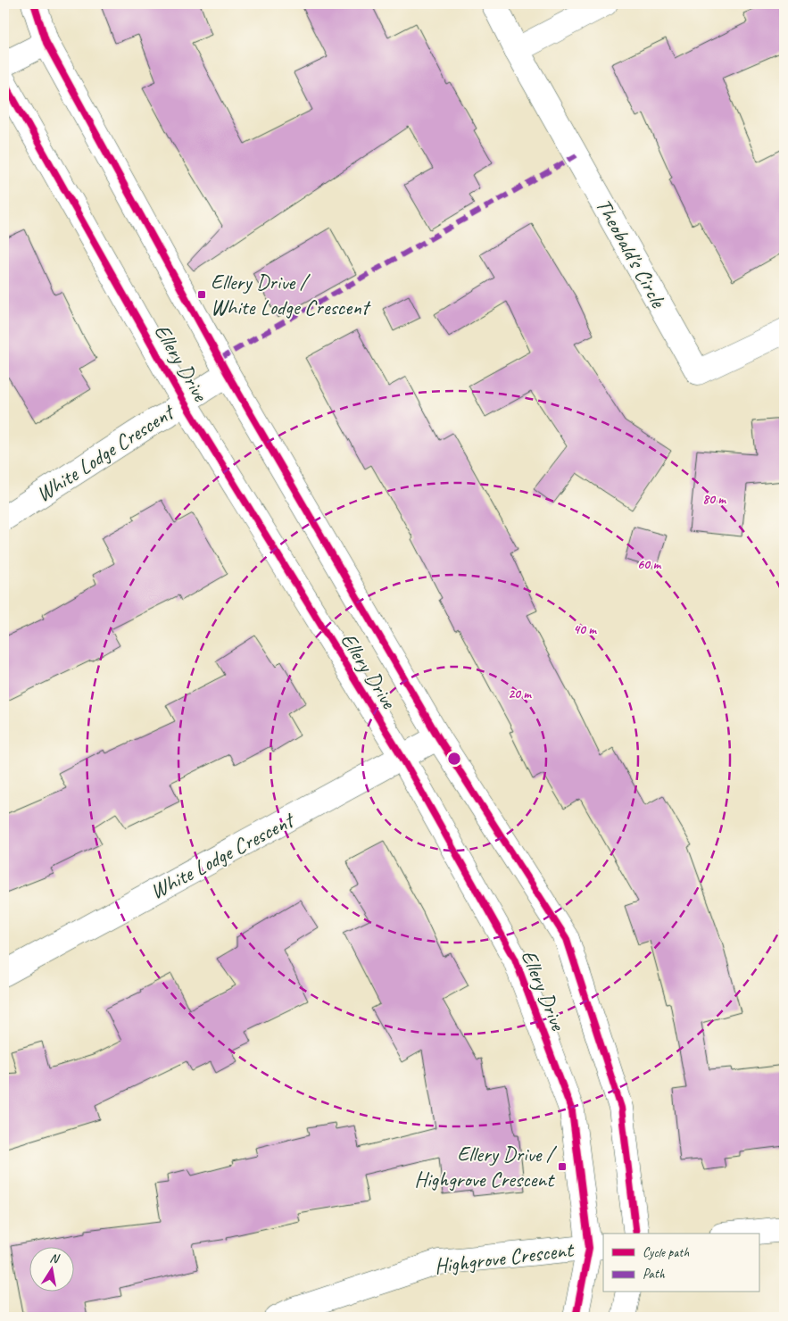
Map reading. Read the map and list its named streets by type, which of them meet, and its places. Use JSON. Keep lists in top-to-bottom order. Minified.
{"streets":{"street":["Theobald's Circle","Ellery Drive","White Lodge Crescent","Highgrove Crescent"]},"crossings":[["Ellery Drive","White Lodge Crescent"],["Ellery Drive","Highgrove Crescent"]],"places":{"transit":["Ellery Drive / White Lodge Crescent","Ellery Drive / Highgrove Crescent"]},"legend":["Cycle path","Path"],"north":"top","rings":["80 m","60 m","40 m","20 m"]}
